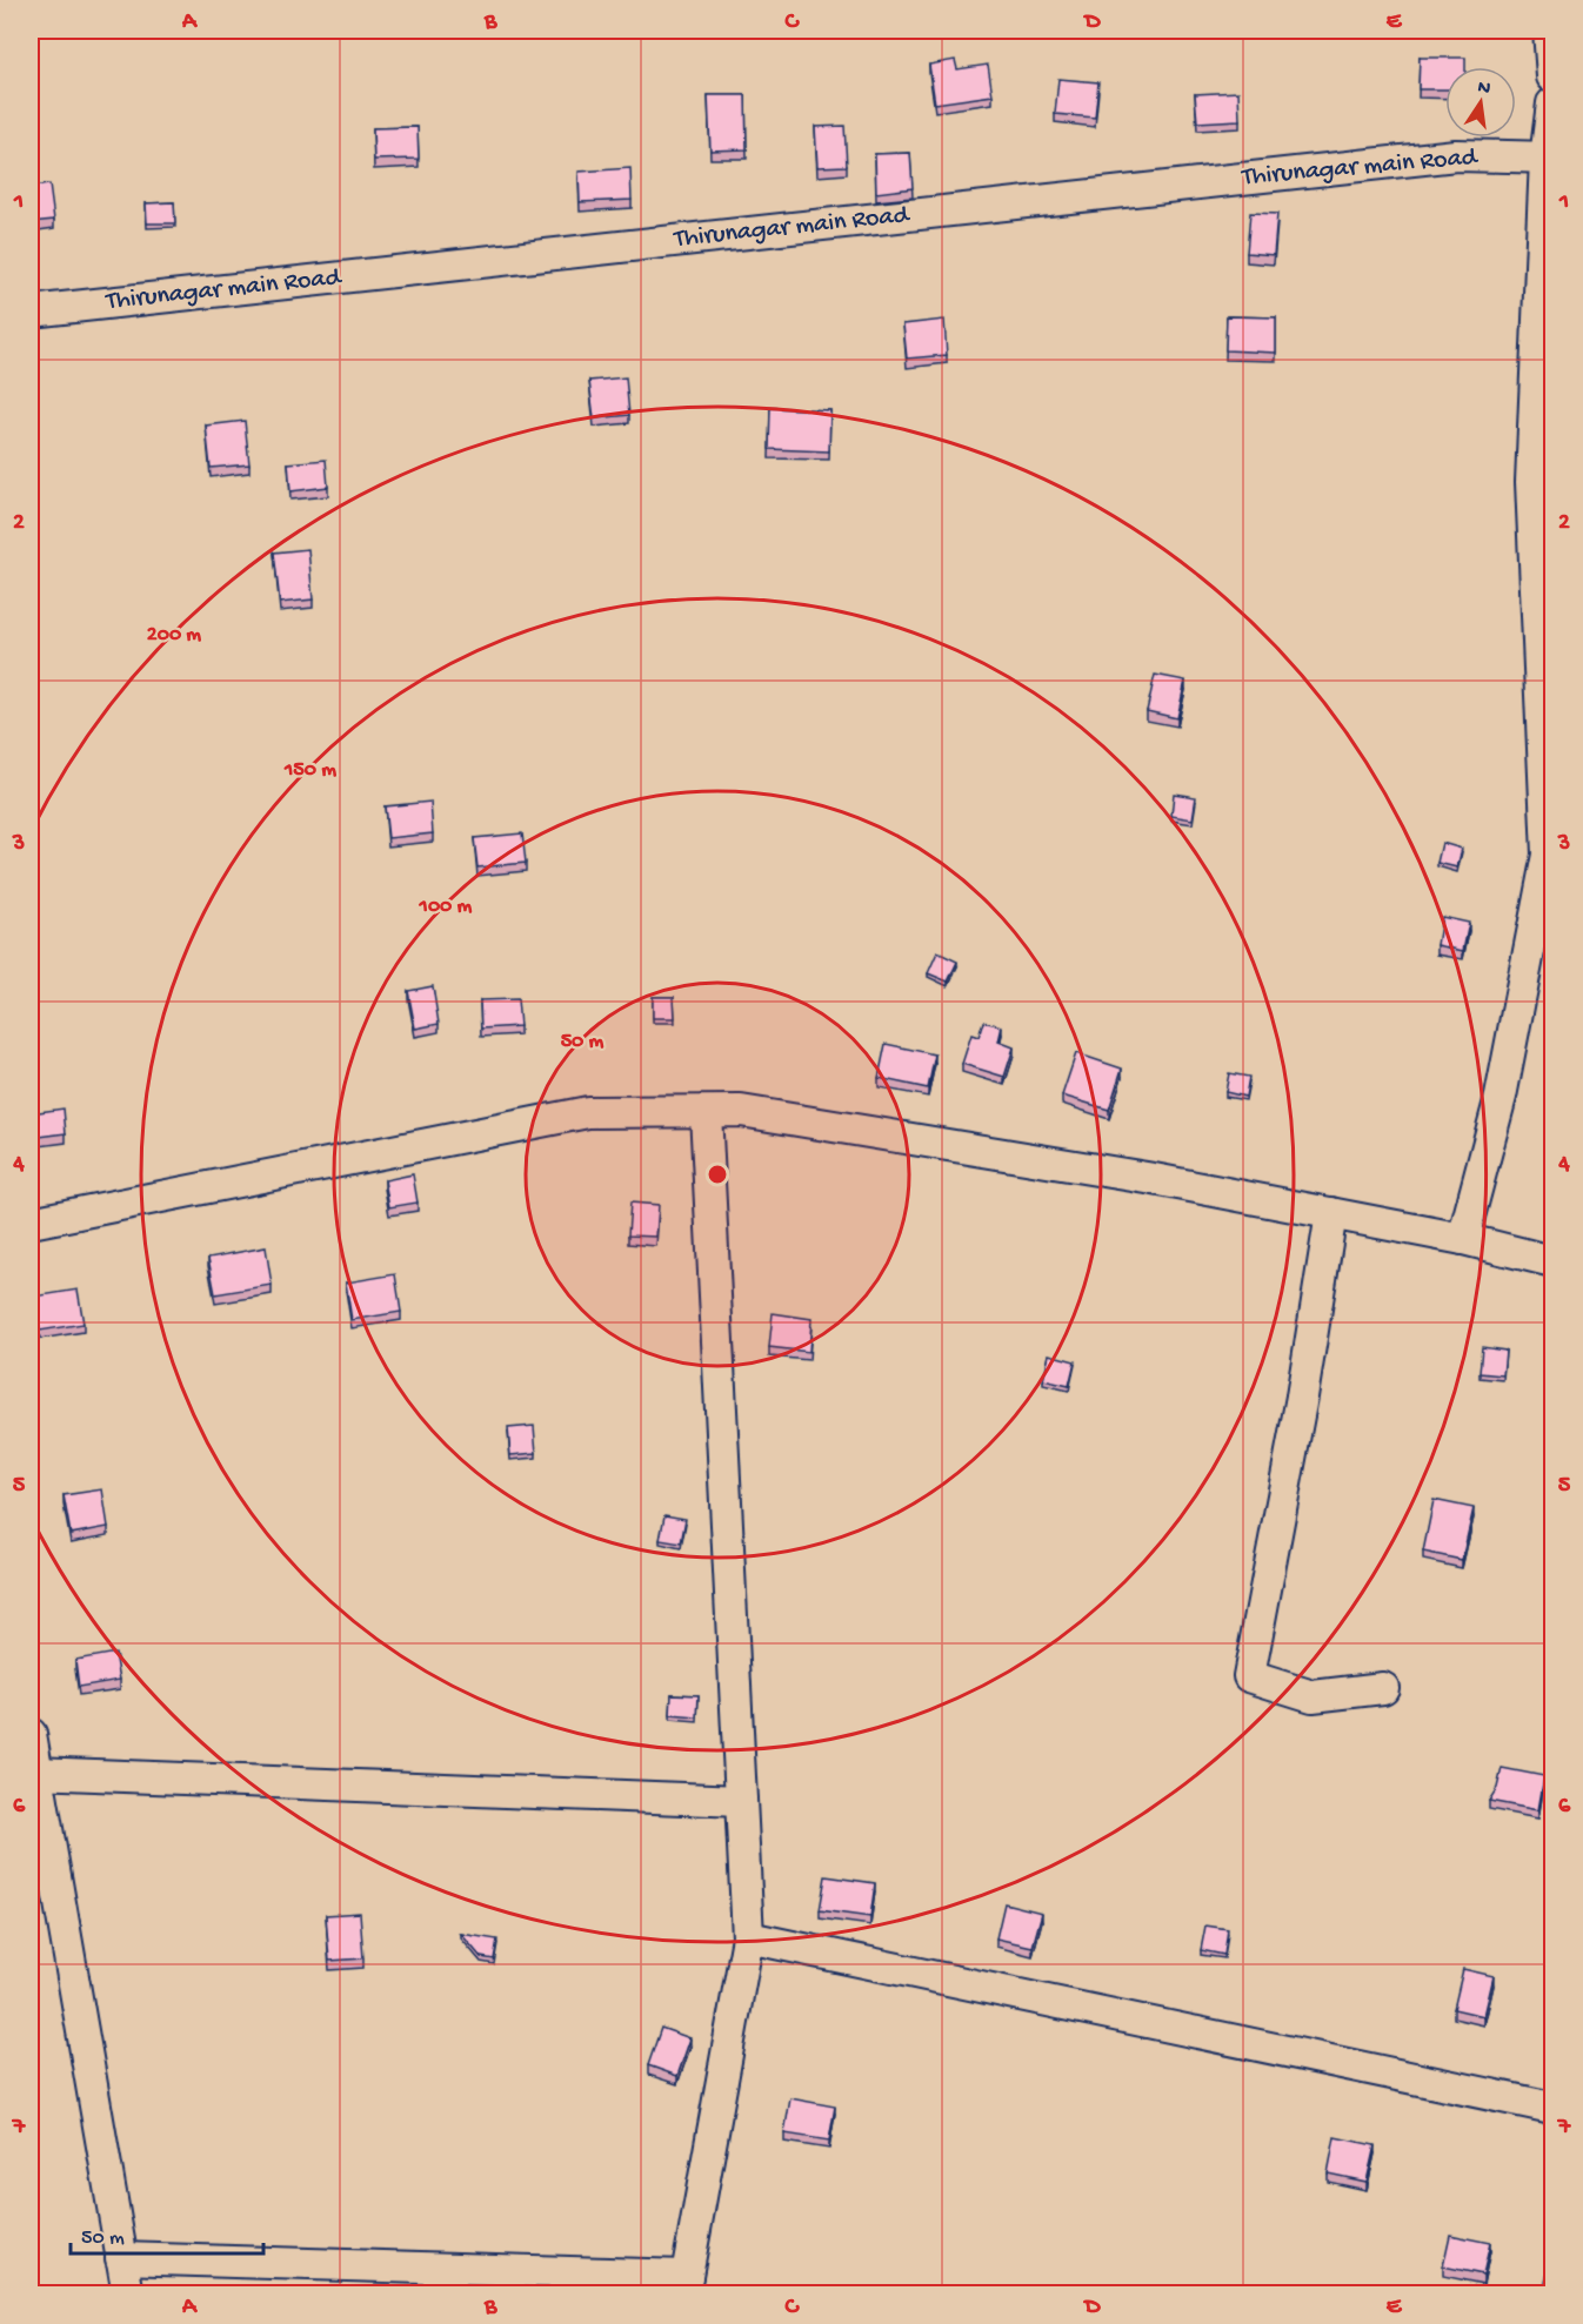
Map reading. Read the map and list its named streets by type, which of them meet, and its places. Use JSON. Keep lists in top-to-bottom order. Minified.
{"streets":{"street":["Thirunagar main Road"]},"scale_bar":"50 m","north":"top","grid":{"columns":["A","B","C","D","E"],"rows":["1","2","3","4","5","6","7"]},"rings":["200 m","150 m","100 m","50 m"]}
